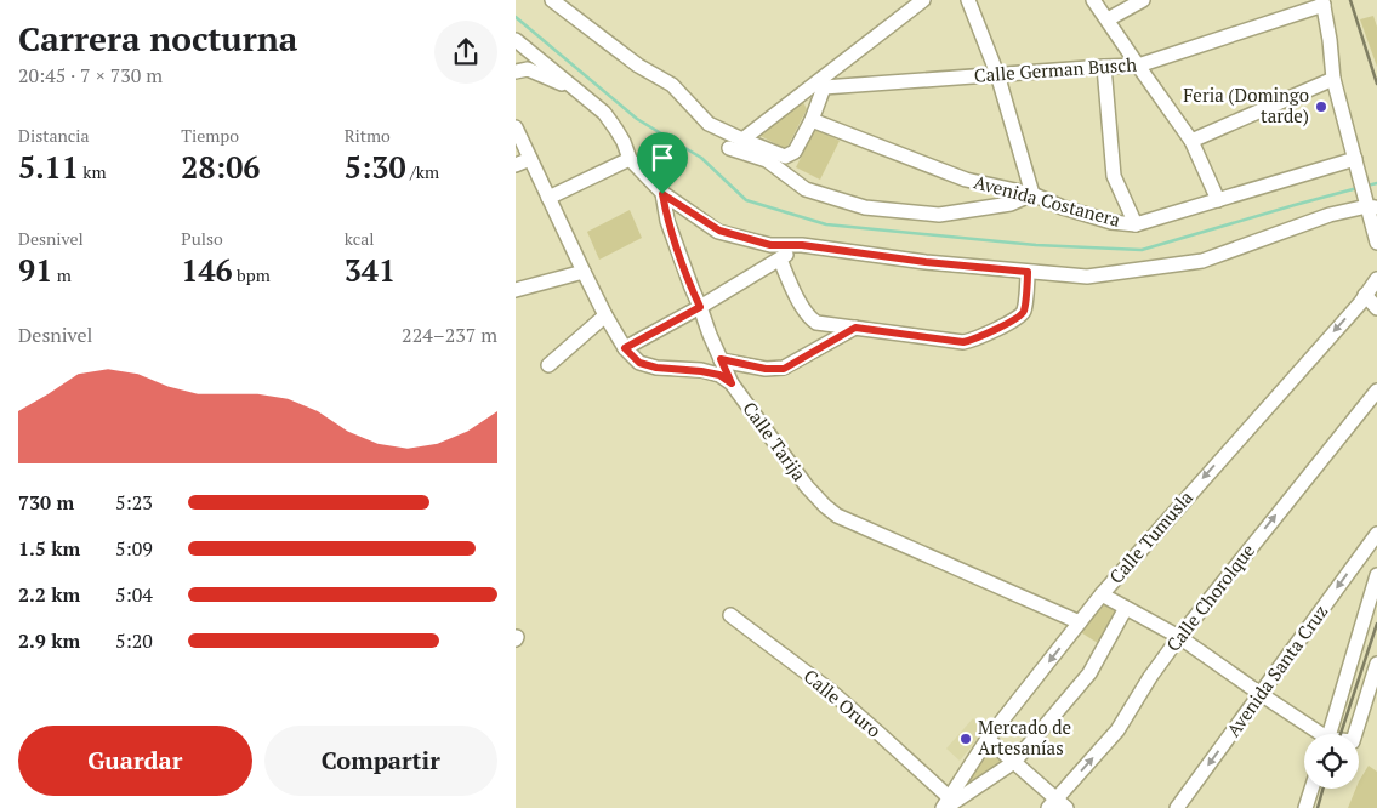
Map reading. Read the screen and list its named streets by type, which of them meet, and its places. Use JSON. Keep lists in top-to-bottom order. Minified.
{"streets":{"street":["Calle German Busch","Avenida Costanera","Calle Tarija","Calle Tumusla","Calle Chorolque","Avenida Santa Cruz","Calle Oruro"]},"crossings":[["Calle Tarija","Calle Tumusla"],["Calle Tumusla","Calle Oruro"]],"one_way":["Calle Tumusla"],"places":["Feria (Domingo tarde)","Mercado de Artesanías"],"page":{"heading":["Carrera nocturna","20:45 · 7 × 730 m"],"stats":[["Distancia","5.11 km"],["Tiempo","28:06"],["Ritmo","5:30 /km"],["Desnivel","91 m"],["Pulso","146 bpm"],["kcal","341"]],"chart":["Desnivel","224–237 m"],"list":[{"name":"730 m","note":"5:23"},{"name":"1.5 km","note":"5:09"},{"name":"2.2 km","note":"5:04"},{"name":"2.9 km","note":"5:20"}],"buttons":["Guardar","Compartir"]}}
